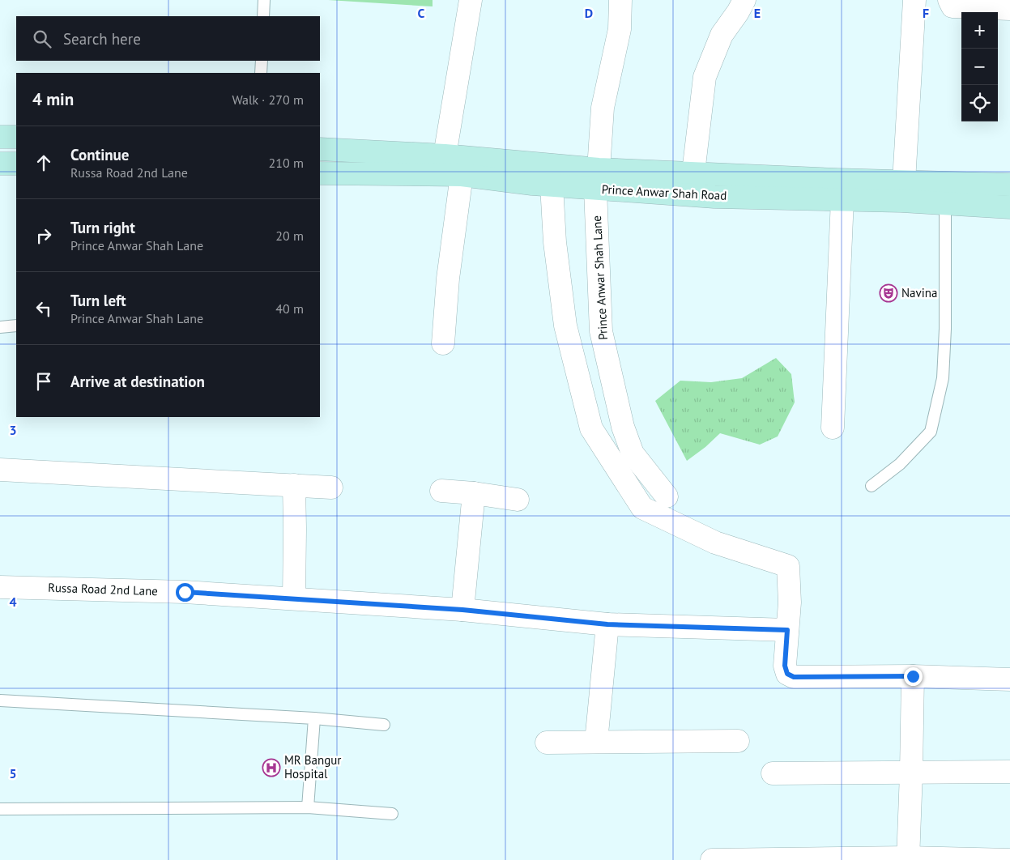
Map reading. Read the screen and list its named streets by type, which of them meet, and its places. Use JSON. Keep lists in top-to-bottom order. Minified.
{"streets":{"main road":["Prince Anwar Shah Road"],"street":["Prince Anwar Shah Lane","Russa Road 2nd Lane"]},"crossings":[["Prince Anwar Shah Road","Prince Anwar Shah Lane"]],"places":{"theatre":["Navina"],"hospital":["MR Bangur Hospital"]},"page":{"map_buttons":["+","−"],"search":"Search here","heading":["4 min","Walk · 270 m"],"list":[["Continue","Russa Road 2nd Lane","210 m"],["Turn right","Prince Anwar Shah Lane","20 m"],["Turn left","Prince Anwar Shah Lane","40 m"],"Arrive at destination"]},"grid":{"columns":["C","D","E","F"],"rows":["3","4","5"]}}
